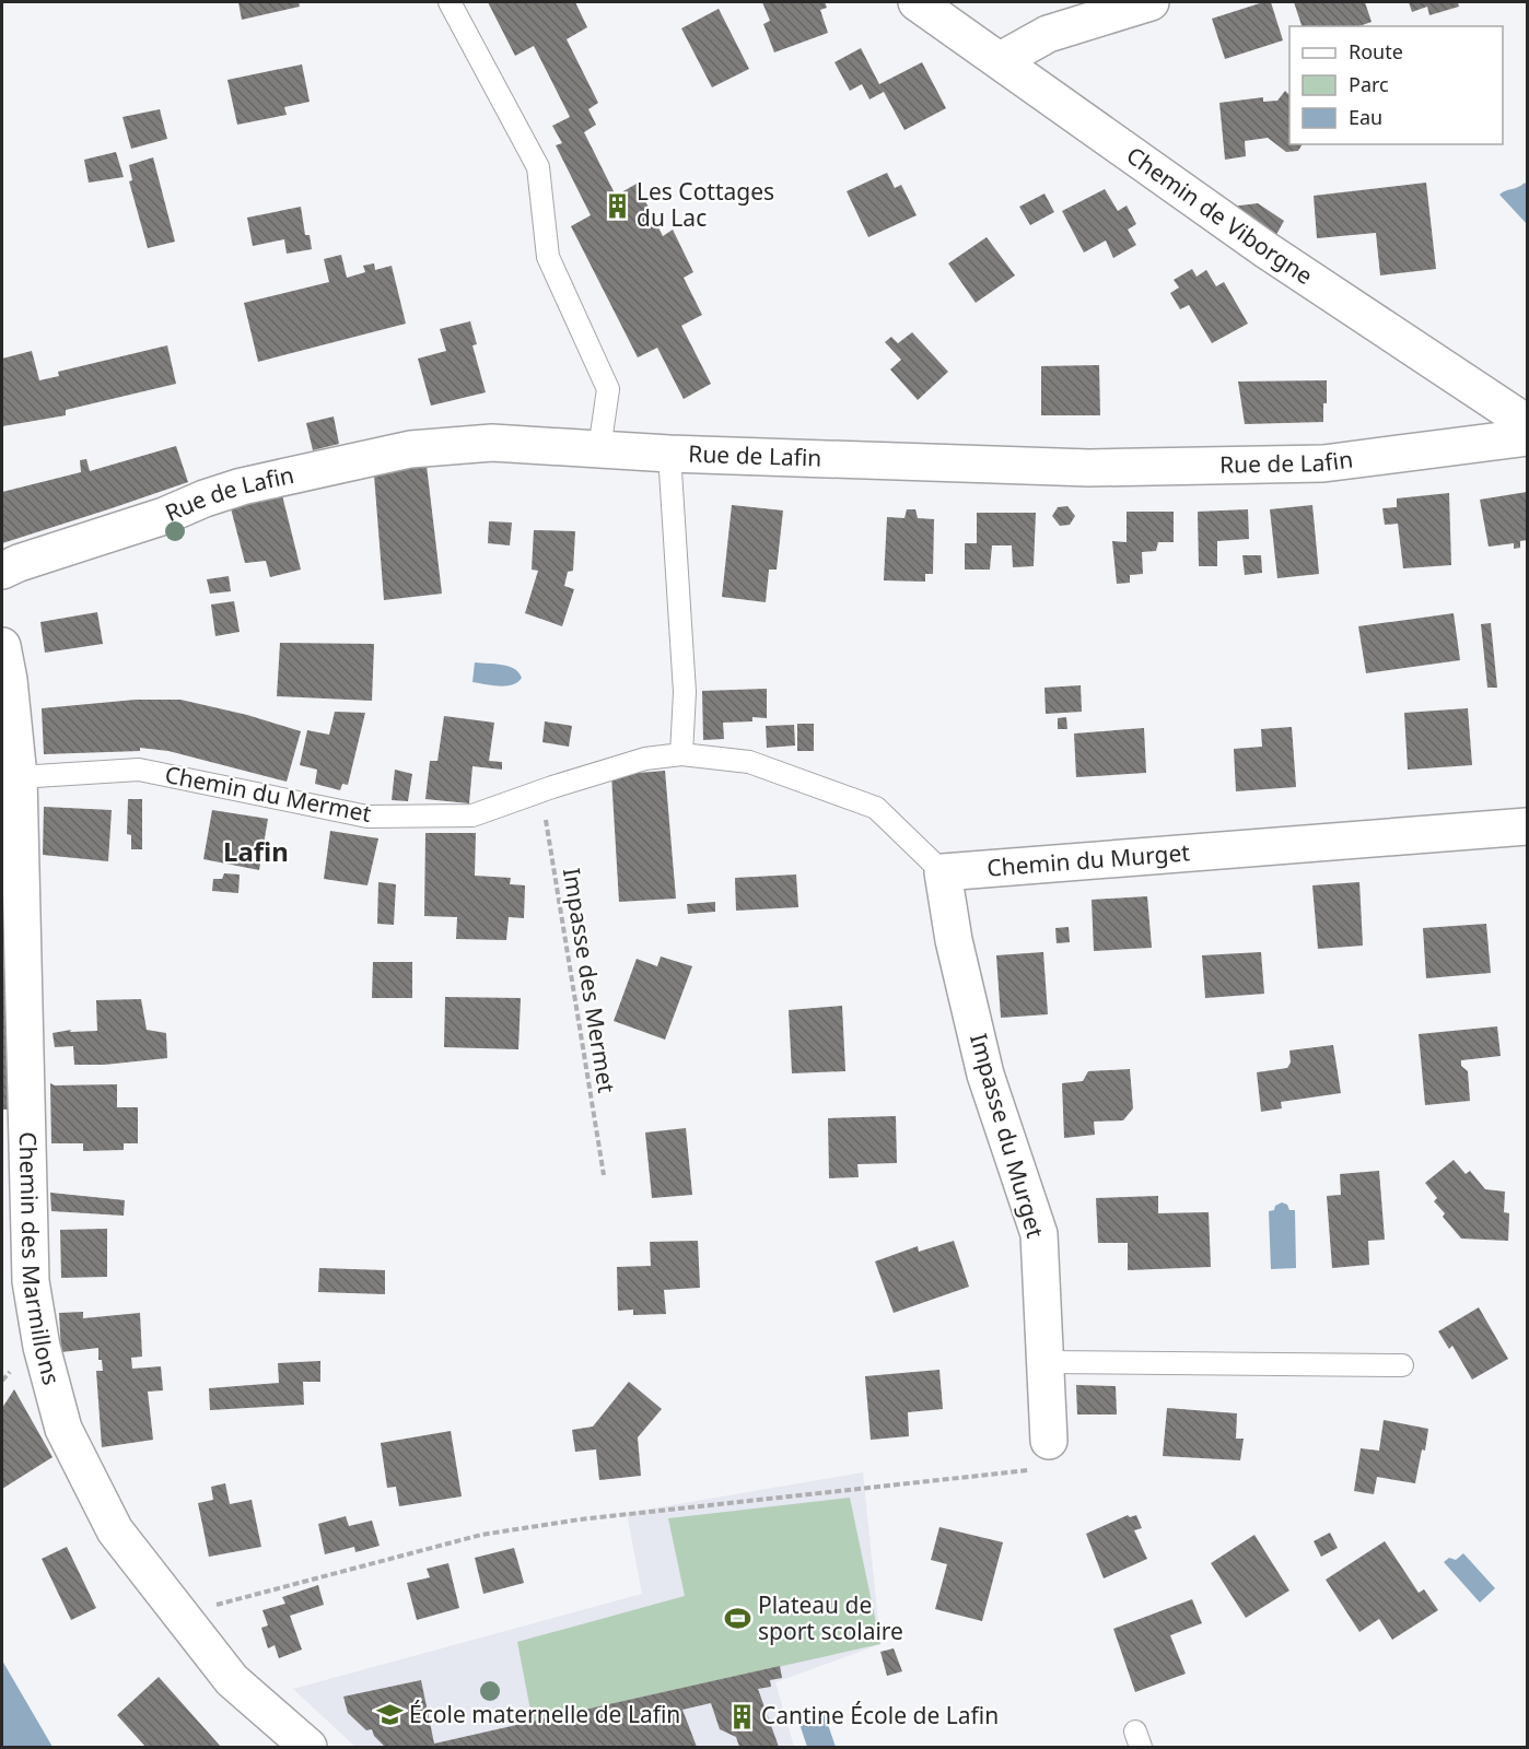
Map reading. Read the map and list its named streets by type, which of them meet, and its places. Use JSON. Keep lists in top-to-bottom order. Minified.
{"streets":{"street":["Chemin de Viborgne","Rue de Lafin","Chemin du Murget","Impasse du Murget","Chemin des Marmillons"],"lane":["Chemin du Mermet"],"path":["Impasse des Mermet"]},"crossings":[["Chemin du Mermet","Impasse des Mermet"],["Chemin du Mermet","Chemin des Marmillons"],["Chemin du Murget","Impasse du Murget"]],"districts":["Lafin"],"places":{"building":["Les Cottages du Lac","Cantine École de Lafin"],"sports":["Plateau de sport scolaire"],"school or university":["École maternelle de Lafin"]},"legend":["Route","Parc","Eau"]}
